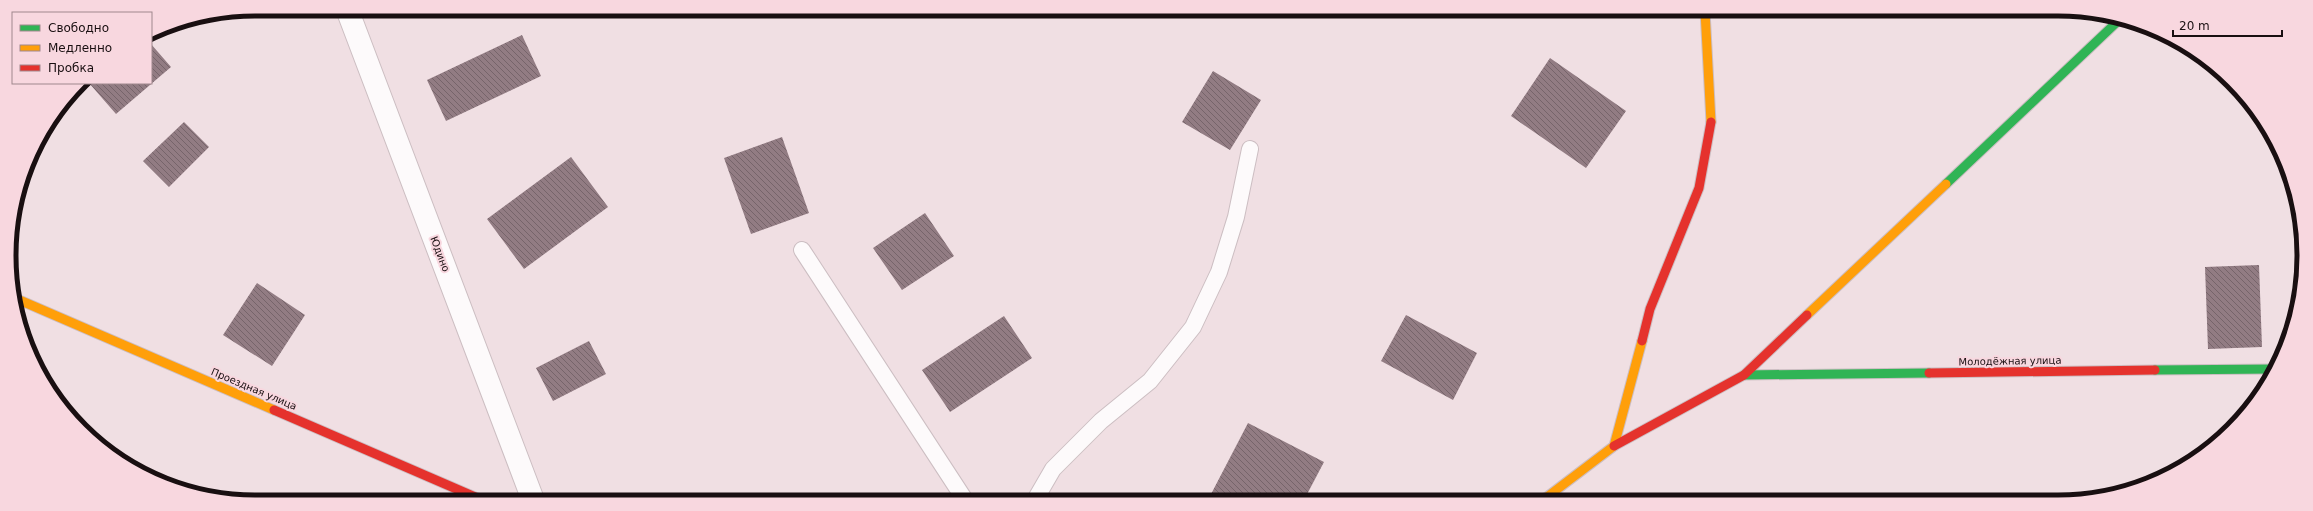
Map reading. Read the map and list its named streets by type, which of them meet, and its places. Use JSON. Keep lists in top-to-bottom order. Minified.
{"streets":{"street":["Юдино","Молодёжная улица","Проездная улица"]},"legend":["Свободно","Медленно","Пробка"],"scale_bar":"20 m"}
